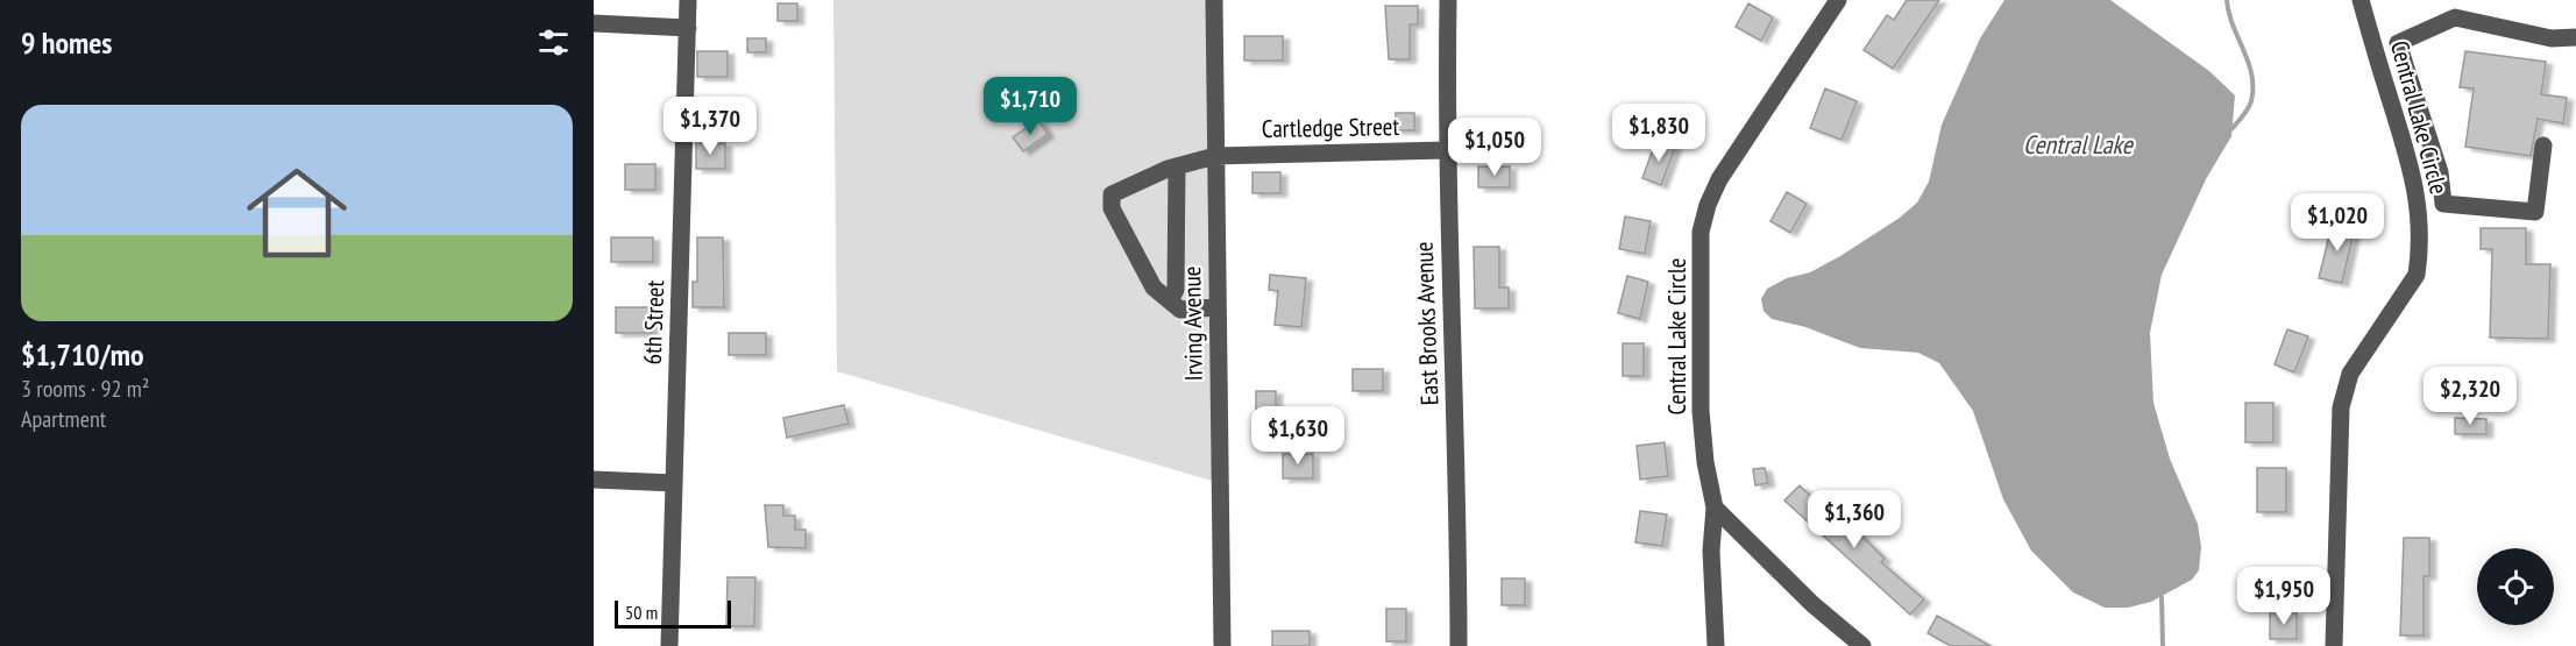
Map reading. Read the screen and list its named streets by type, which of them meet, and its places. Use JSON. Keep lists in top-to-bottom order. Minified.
{"streets":{"street":["Central Lake Circle","Cartledge Street","6th Street","Irving Avenue","East Brooks Avenue"]},"crossings":[["Cartledge Street","Irving Avenue"],["Cartledge Street","East Brooks Avenue"]],"water":["Central Lake"],"scale_bar":"50 m","page":{"heading":"9 homes","price":["$1,710","$1,370","$1,830","$1,050","$1,020","$2,320","$1,630","$1,360","$1,950"],"list":[{"name":"$1,710/mo","note":"3 rooms · 92 m² · Apartment"}],"scale":"50 m"}}
